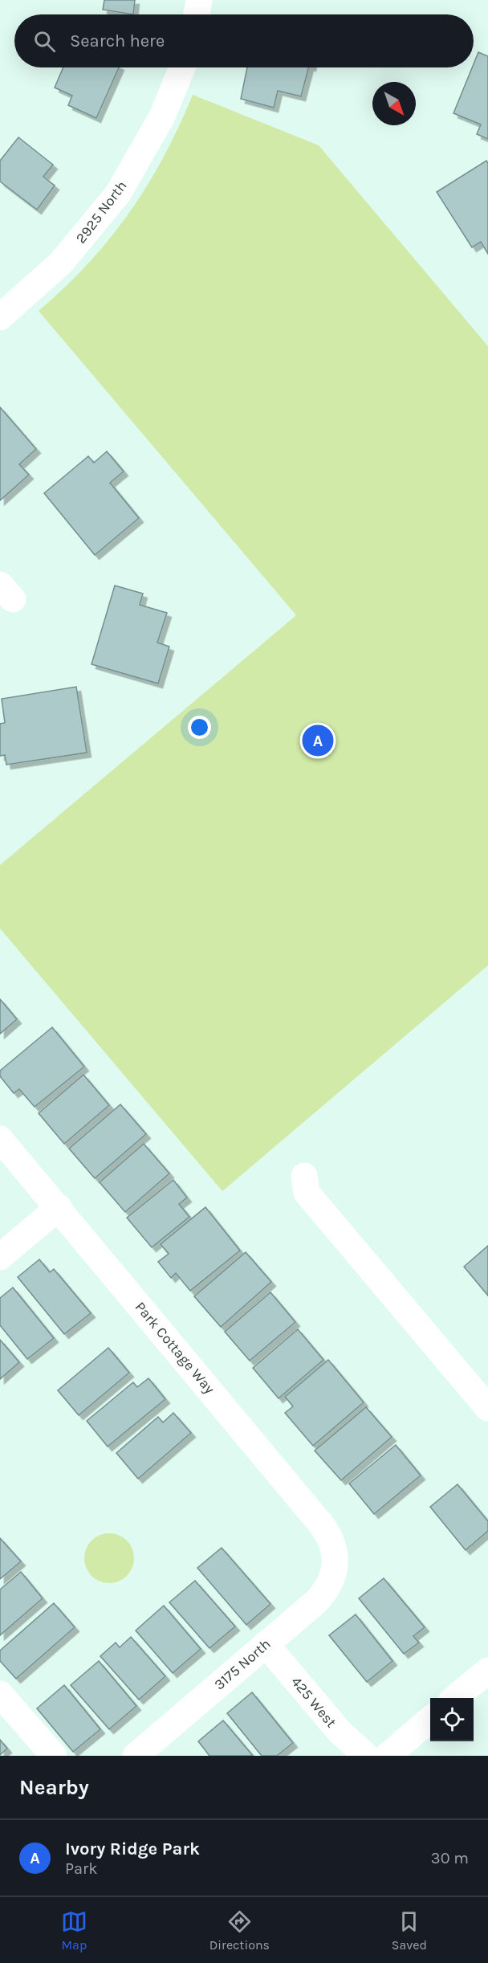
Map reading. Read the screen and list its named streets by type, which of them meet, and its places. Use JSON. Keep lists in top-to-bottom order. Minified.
{"streets":{"street":["2925 North","Park Cottage Way","3175 North","425 West"]},"crossings":[["Park Cottage Way","3175 North"],["3175 North","425 West"]],"north":"bottom right","page":{"search":"Search here","pins":"A","heading":"Nearby","list":[{"mark":"A","name":"Ivory Ridge Park","note":"Park","value":"30 m"}],"nav":["Map","Directions","Saved"]}}
